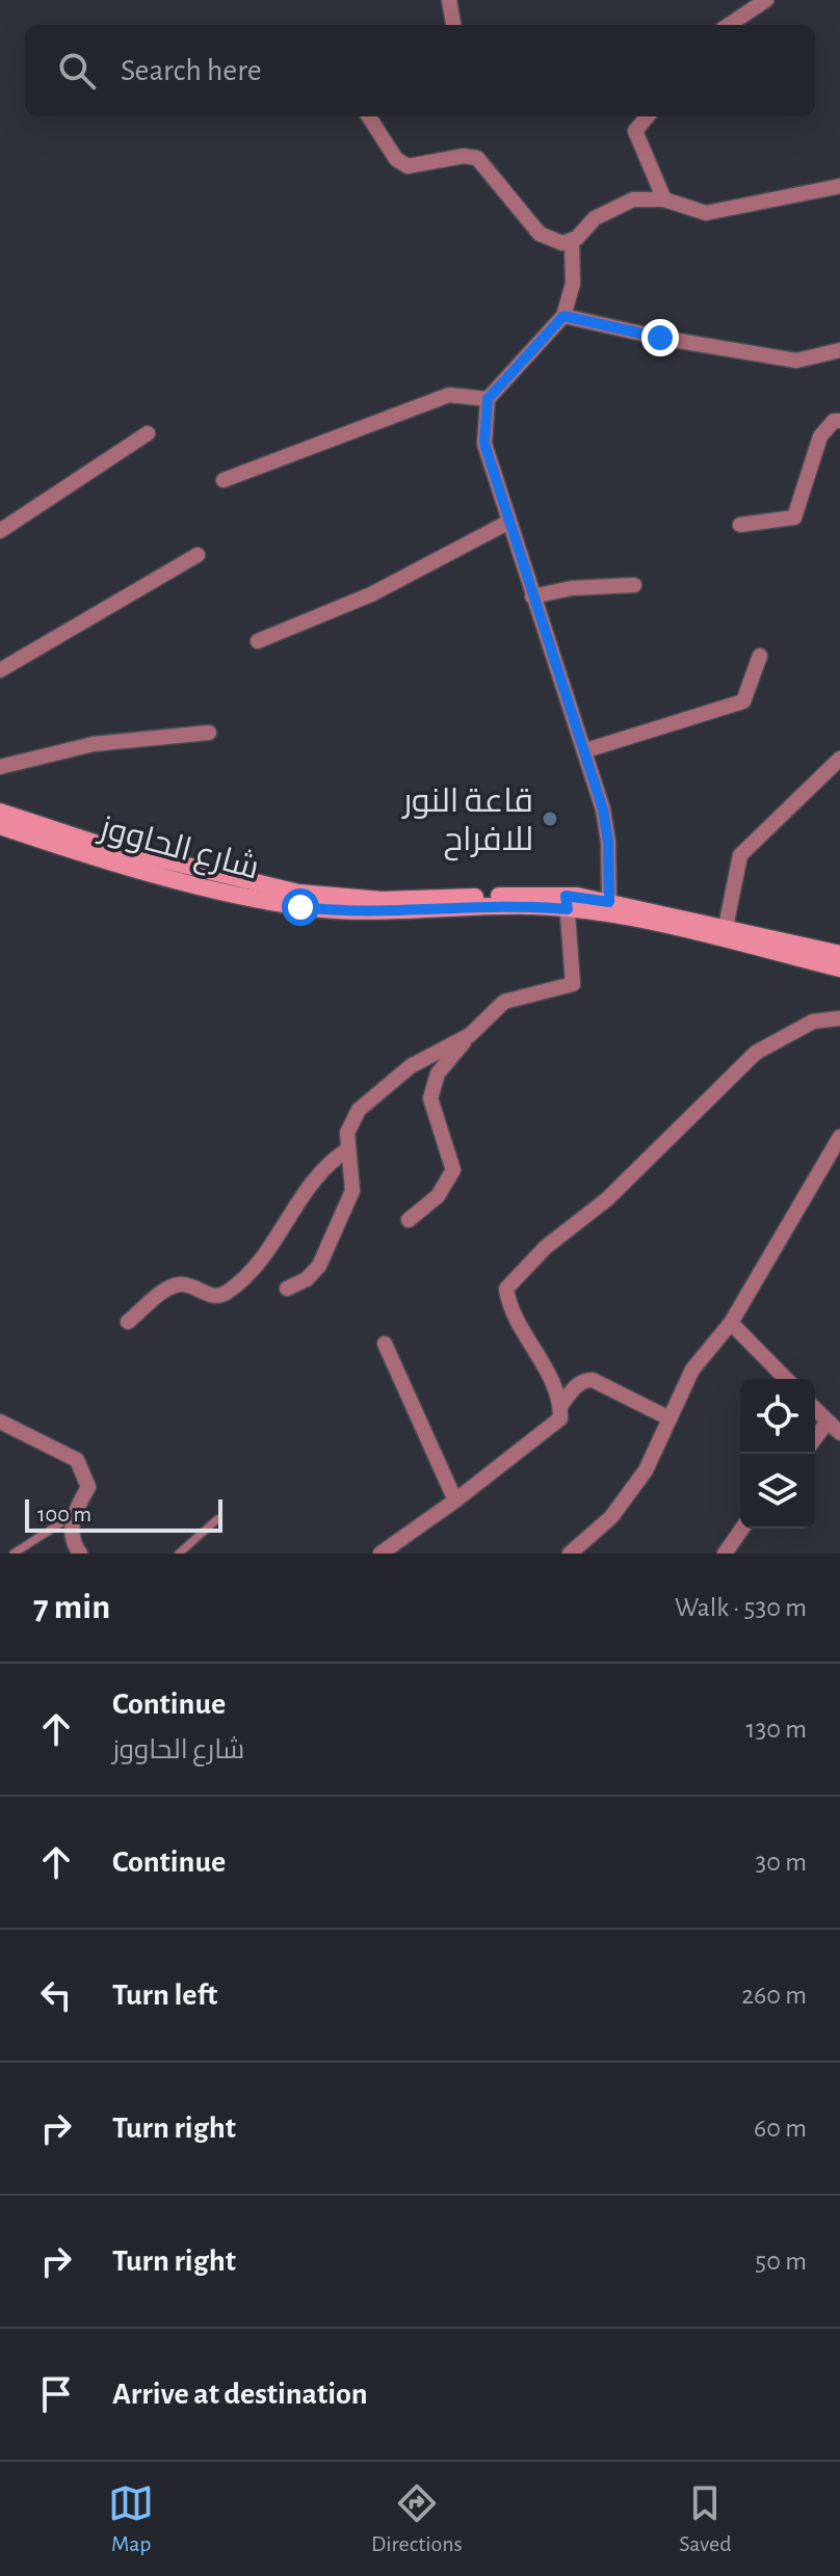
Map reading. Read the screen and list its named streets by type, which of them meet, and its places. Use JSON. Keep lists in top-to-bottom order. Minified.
{"streets":{"main road":["شارع الحاووز"]},"places":["قاعة النور للافراح"],"scale_bar":"100 m","page":{"search":"Search here","scale":"100 m","heading":["7 min","Walk · 530 m"],"list":[["Continue","شارع الحاووز","130 m"],["Continue","30 m"],["Turn left","260 m"],["Turn right","60 m"],["Turn right","50 m"],"Arrive at destination"],"nav":["Map","Directions","Saved"]}}
